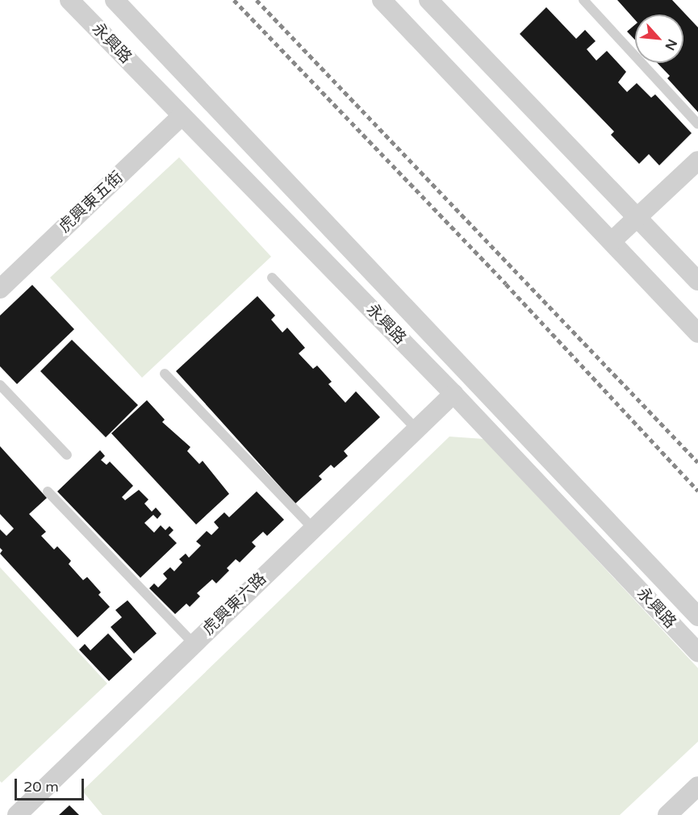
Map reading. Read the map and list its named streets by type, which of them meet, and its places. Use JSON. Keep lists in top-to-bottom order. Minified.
{"streets":{"street":["永興路","虎興東五街","虎興東六路"]},"crossings":[["永興路","虎興東五街"],["永興路","虎興東六路"]],"scale_bar":"20 m","north":"bottom right"}
